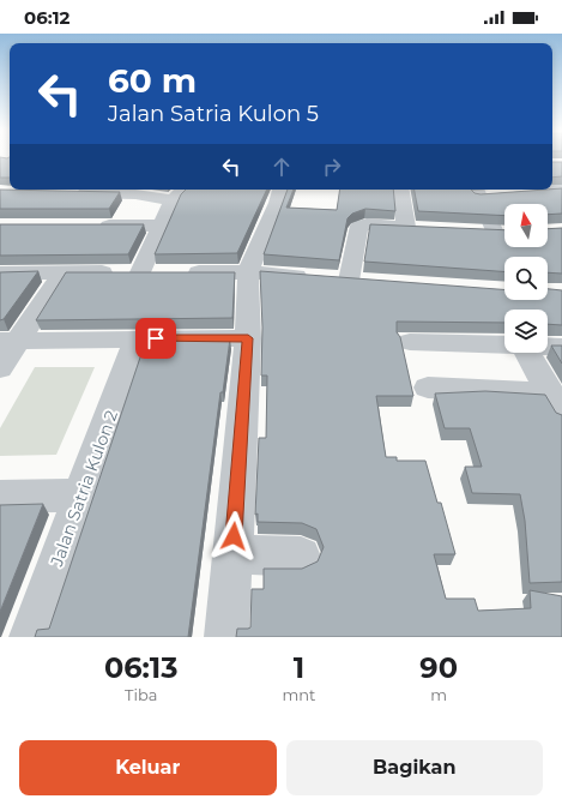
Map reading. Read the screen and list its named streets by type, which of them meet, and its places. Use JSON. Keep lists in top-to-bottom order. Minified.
{"streets":{"street":["Jalan Satria Kulon 2"]},"north":"top","page":{"status":"06:12","turn":["60 m","Jalan Satria Kulon 5"],"eta":["06:13","Tiba","1","mnt","90","m"],"buttons":["Keluar","Bagikan"]}}
